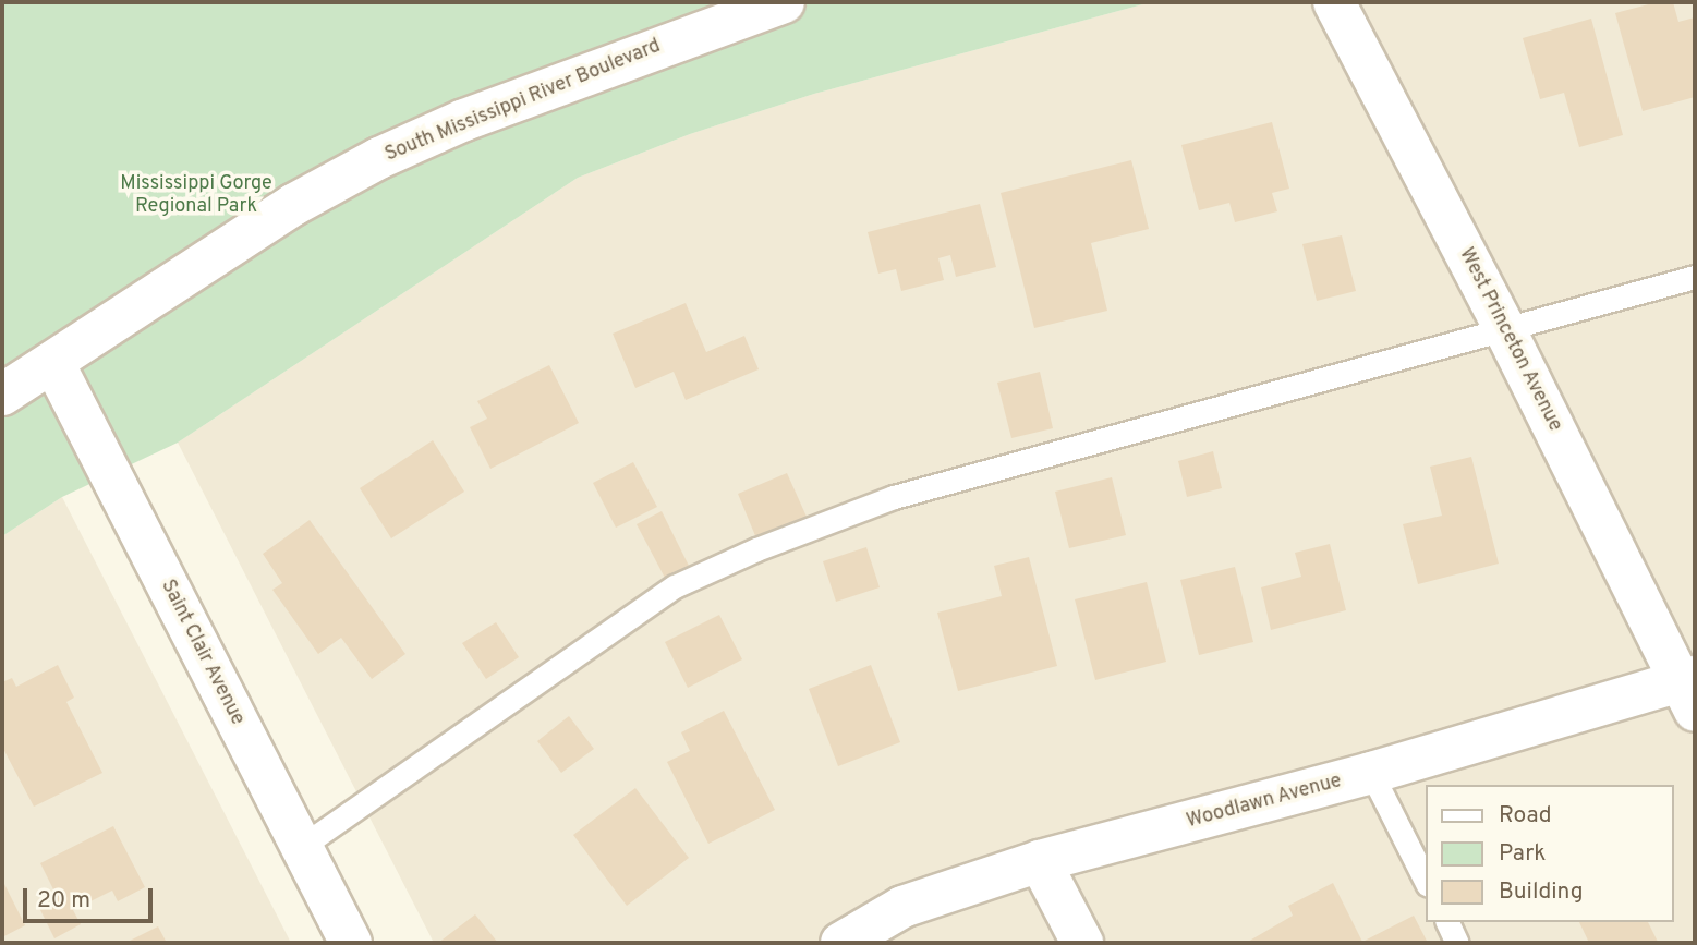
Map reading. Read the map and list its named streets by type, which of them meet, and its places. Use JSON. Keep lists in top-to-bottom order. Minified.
{"streets":{"street":["South Mississippi River Boulevard","West Princeton Avenue","Saint Clair Avenue","Woodlawn Avenue"]},"crossings":[["South Mississippi River Boulevard","Saint Clair Avenue"],["West Princeton Avenue","Woodlawn Avenue"]],"parks":["Mississippi Gorge Regional Park"],"legend":["Road","Park","Building"],"scale_bar":"20 m"}
